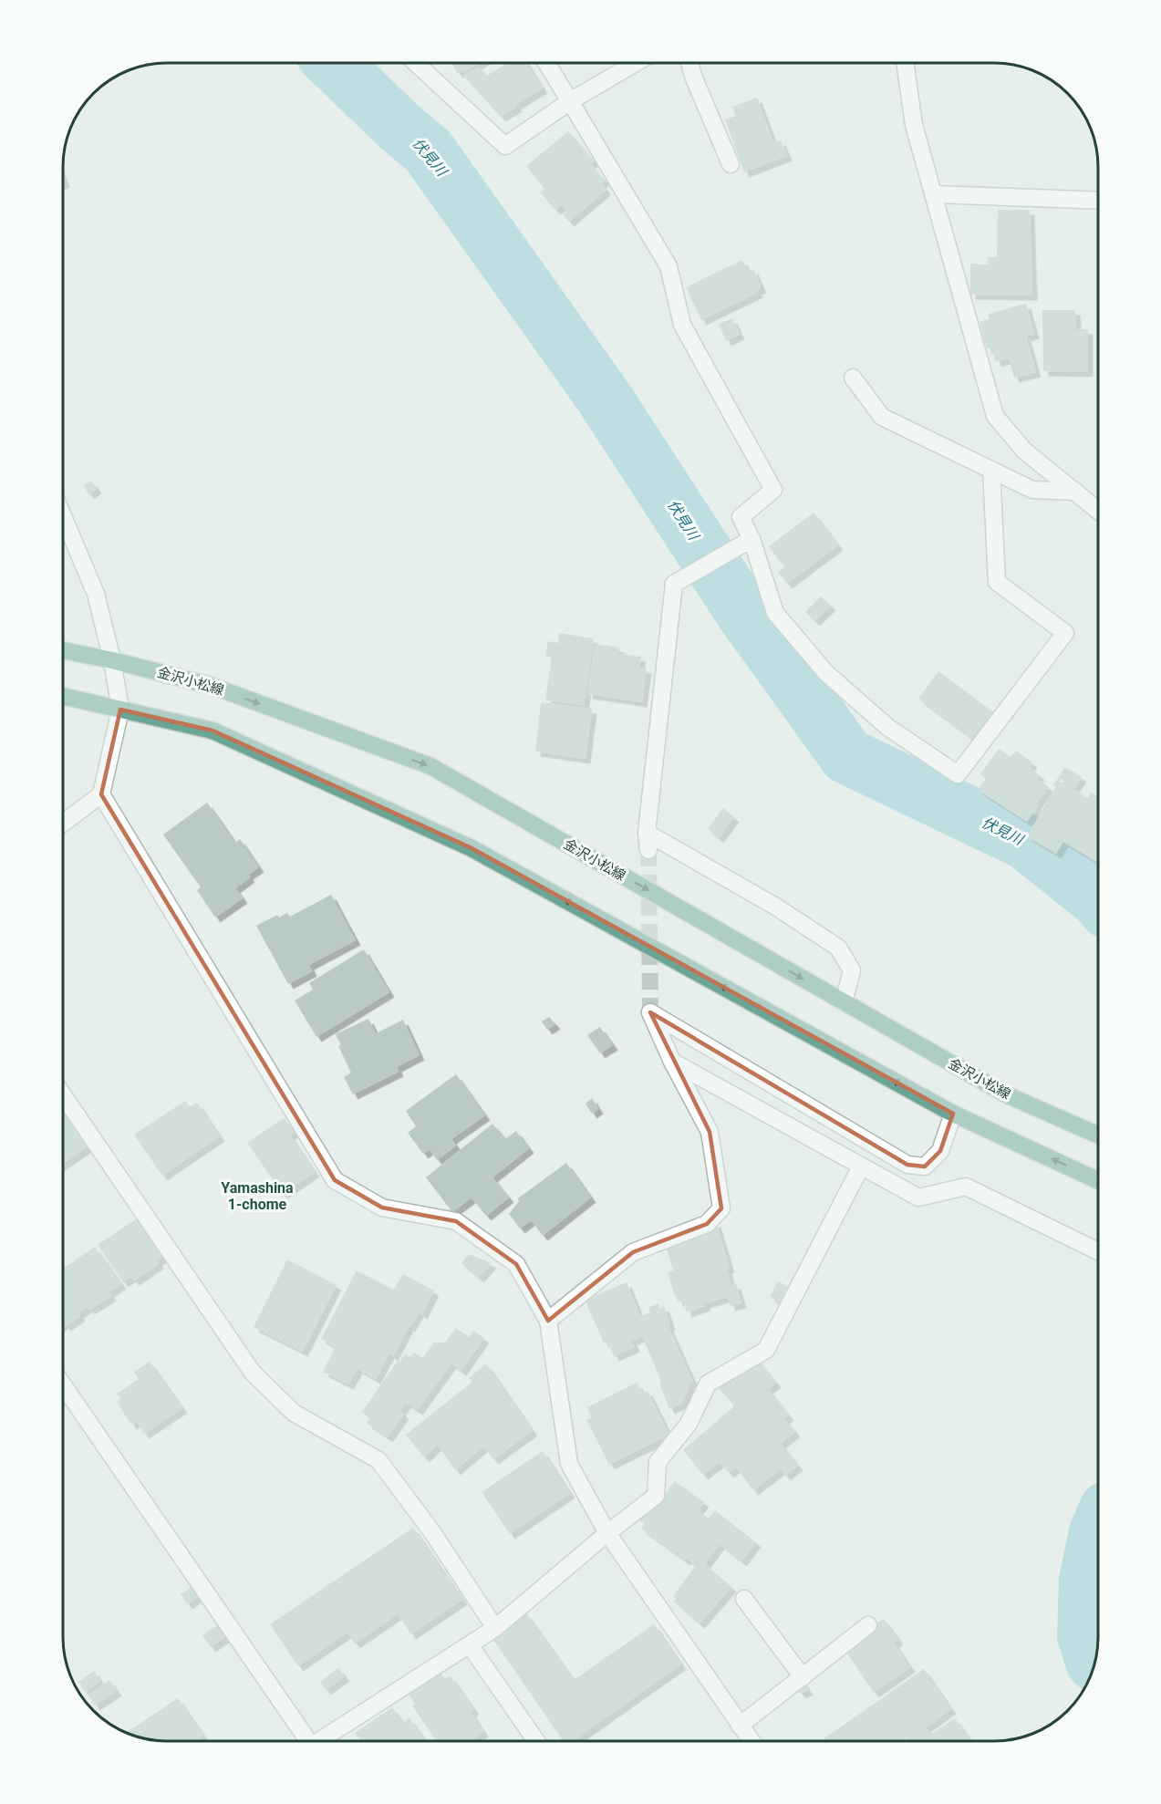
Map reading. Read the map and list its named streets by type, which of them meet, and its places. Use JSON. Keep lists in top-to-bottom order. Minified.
{"streets":{"main road":["金沢小松線"]},"districts":["Yamashina 1-chome"],"water":["伏見川"]}
